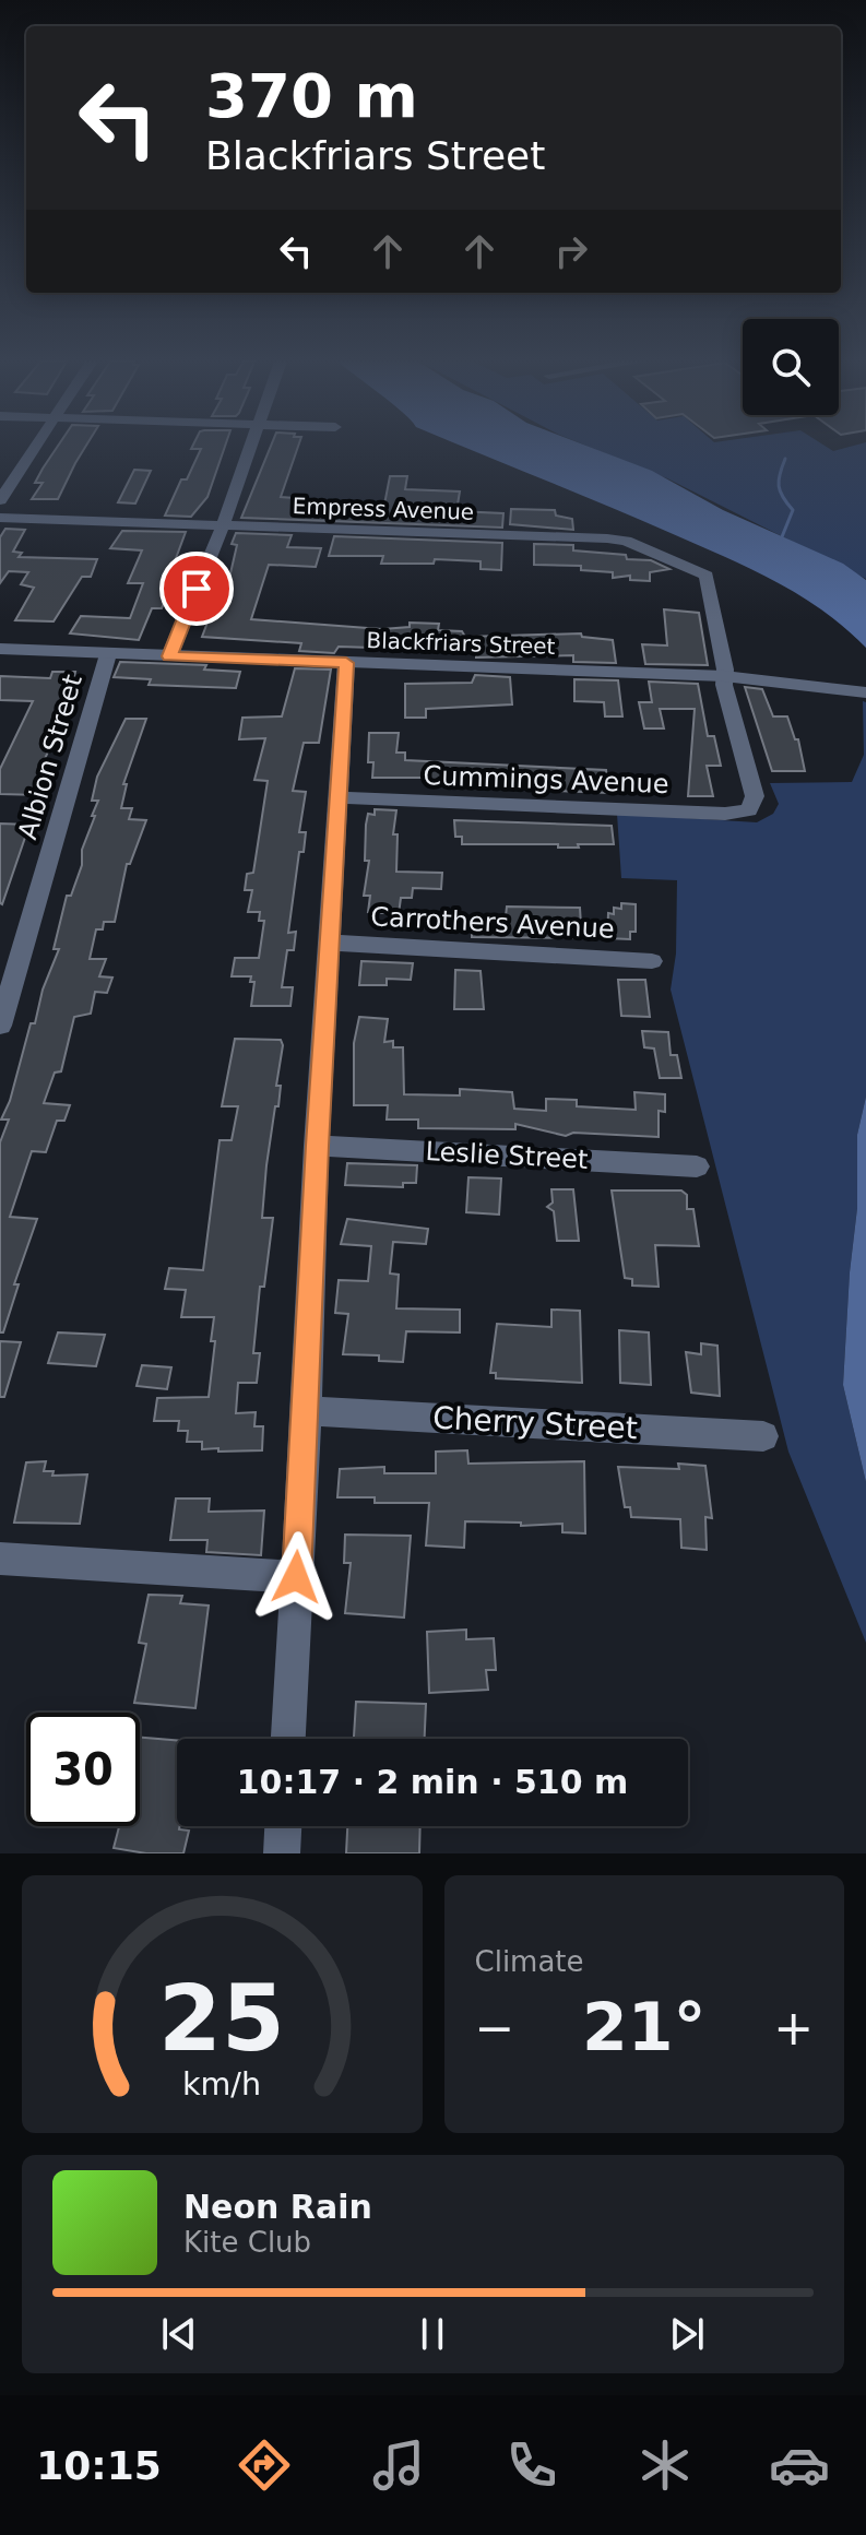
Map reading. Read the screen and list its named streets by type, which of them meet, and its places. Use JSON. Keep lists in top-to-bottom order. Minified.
{"streets":{"street":["Empress Avenue","Blackfriars Street","Albion Street","Cummings Avenue","Carrothers Avenue","Leslie Street","Cherry Street"]},"crossings":[["Empress Avenue","Blackfriars Street"],["Empress Avenue","Cummings Avenue"],["Blackfriars Street","Albion Street"],["Blackfriars Street","Cummings Avenue"]],"page":{"turn":["370 m","Blackfriars Street"],"limit":"30","trip":"10:17 · 2 min · 510 m","tile":"Climate","heat":["−","21°","+"],"song":["Neon Rain","Kite Club"],"tabs":"10:15","gauge":["25","km/h"]}}
